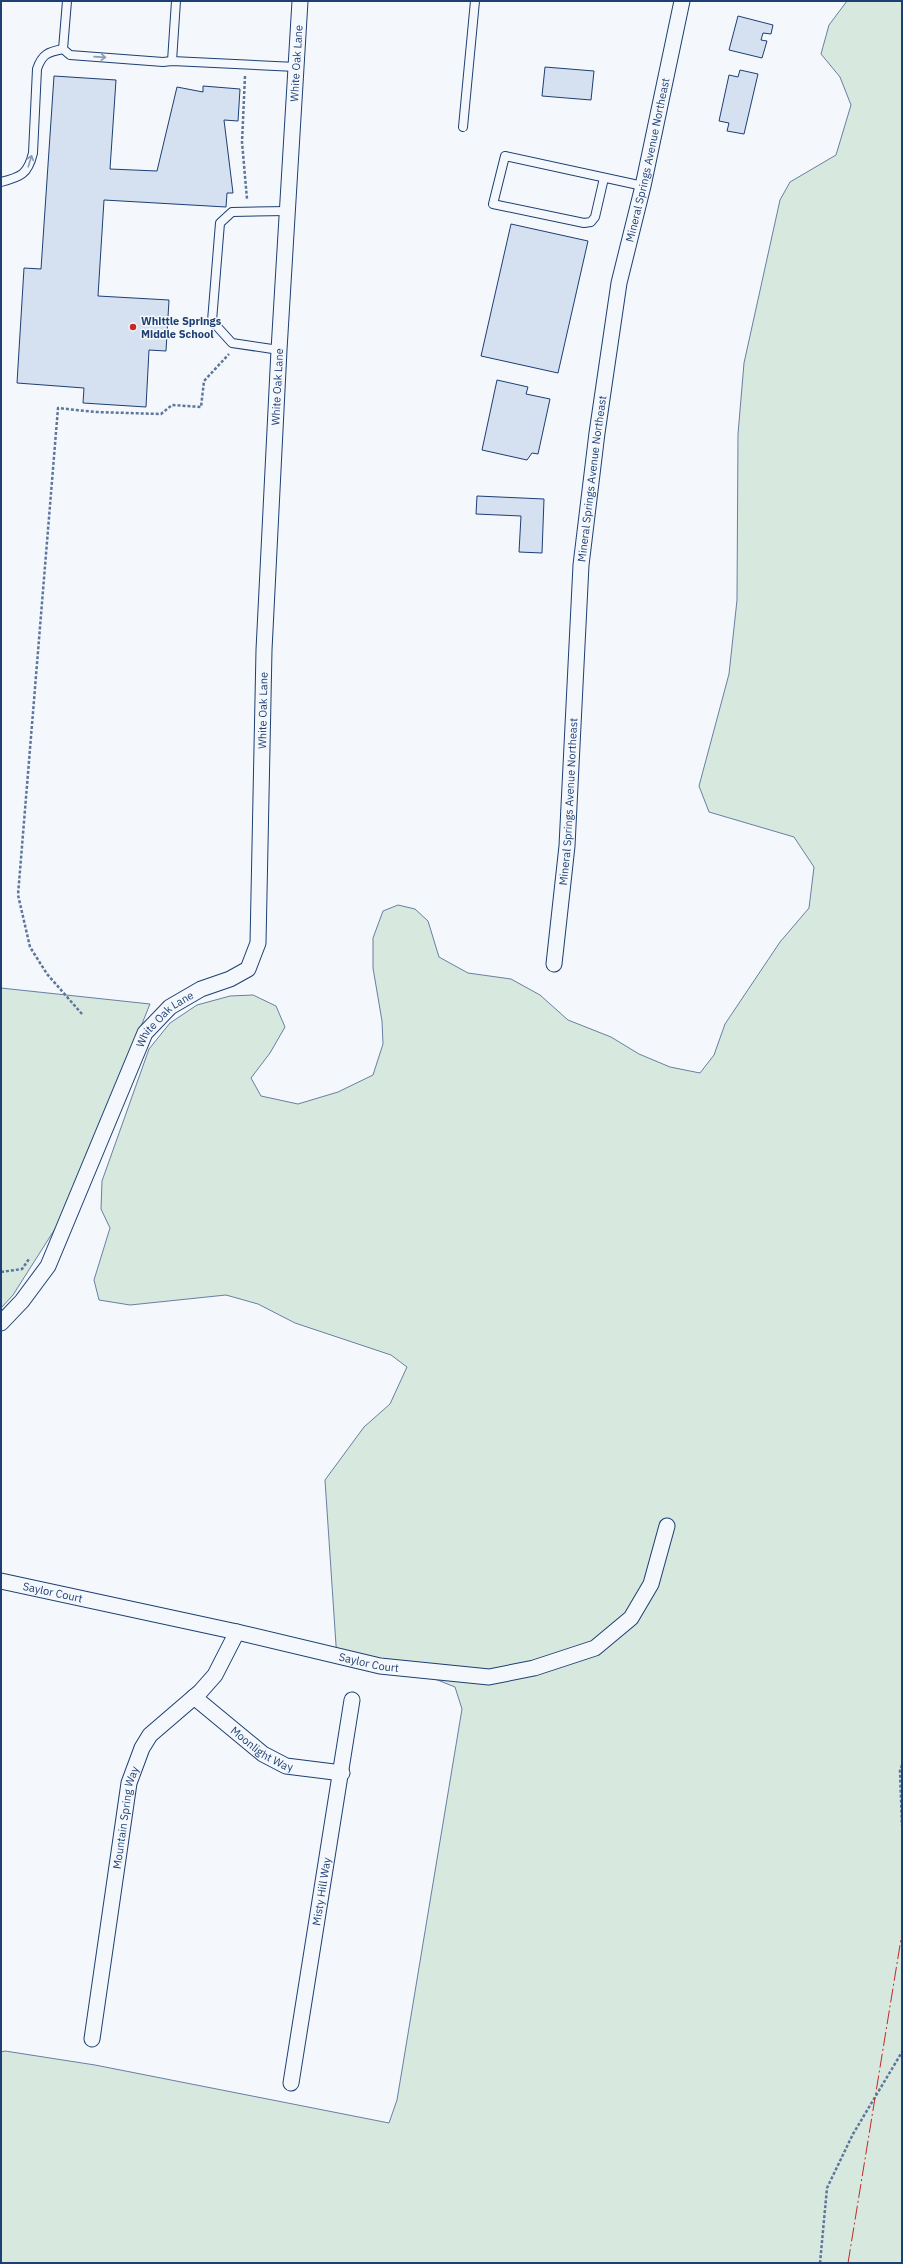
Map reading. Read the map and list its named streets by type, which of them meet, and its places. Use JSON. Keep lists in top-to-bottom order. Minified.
{"streets":{"street":["White Oak Lane","Mineral Springs Avenue Northeast","Saylor Court","Moonlight Way","Mountain Spring Way","Misty Hill Way"]},"crossings":[["Saylor Court","Mountain Spring Way"],["Moonlight Way","Mountain Spring Way"],["Moonlight Way","Misty Hill Way"]],"places":["Whittle Springs Middle School"]}
